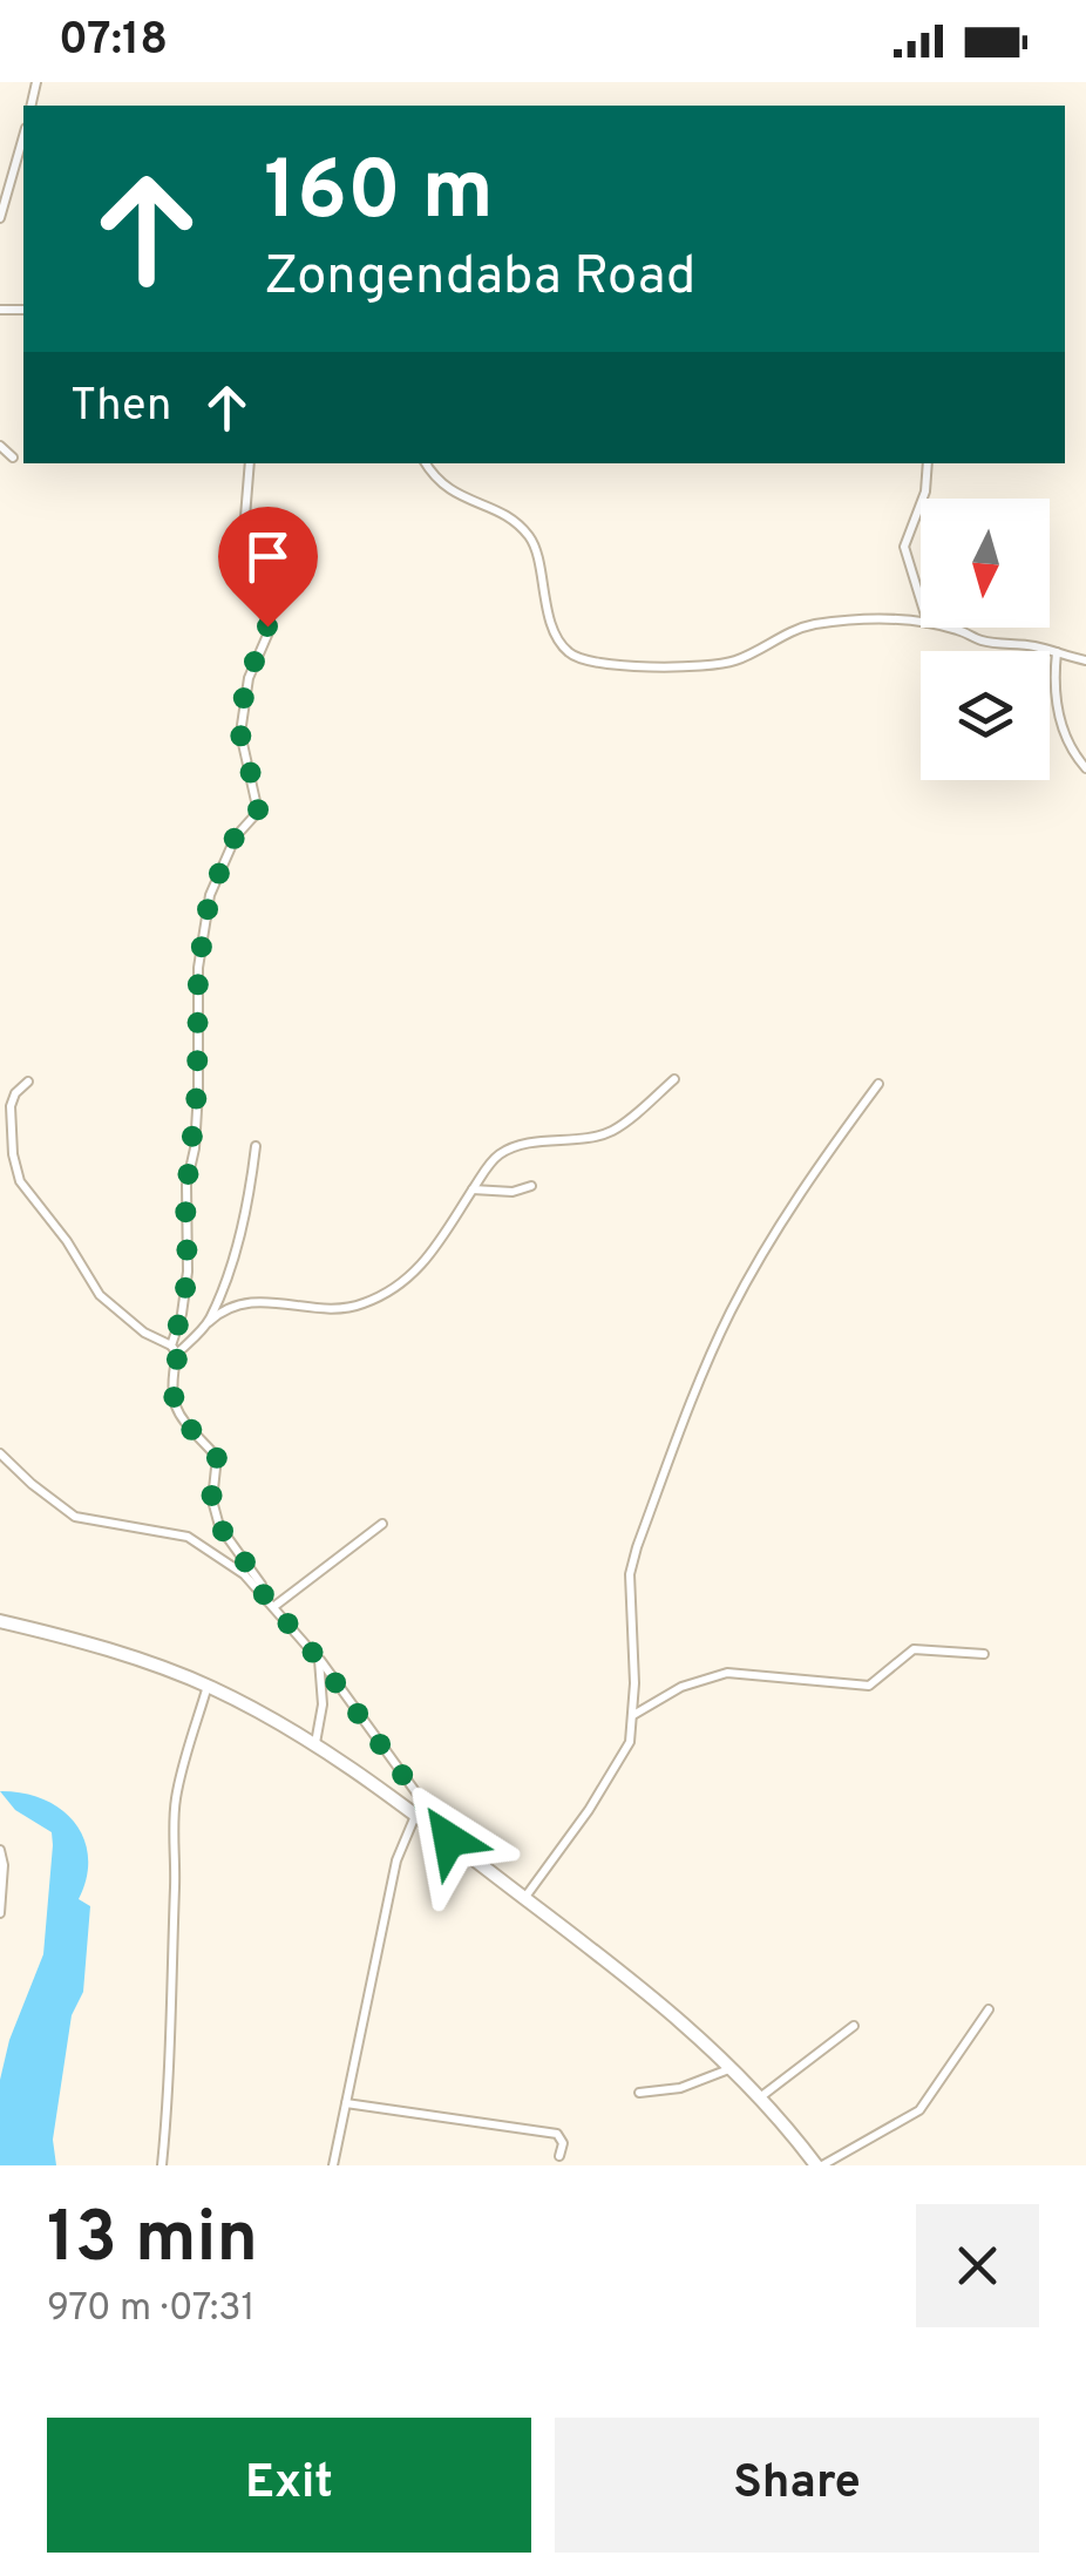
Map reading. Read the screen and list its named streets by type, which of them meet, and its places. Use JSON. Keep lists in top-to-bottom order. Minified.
{"north":"bottom","page":{"status":"07:18","turn":["160 m","Zongendaba Road"],"then":"Then","heading":["13 min","970 m · 07:31"],"buttons":["Exit","Share"]}}
